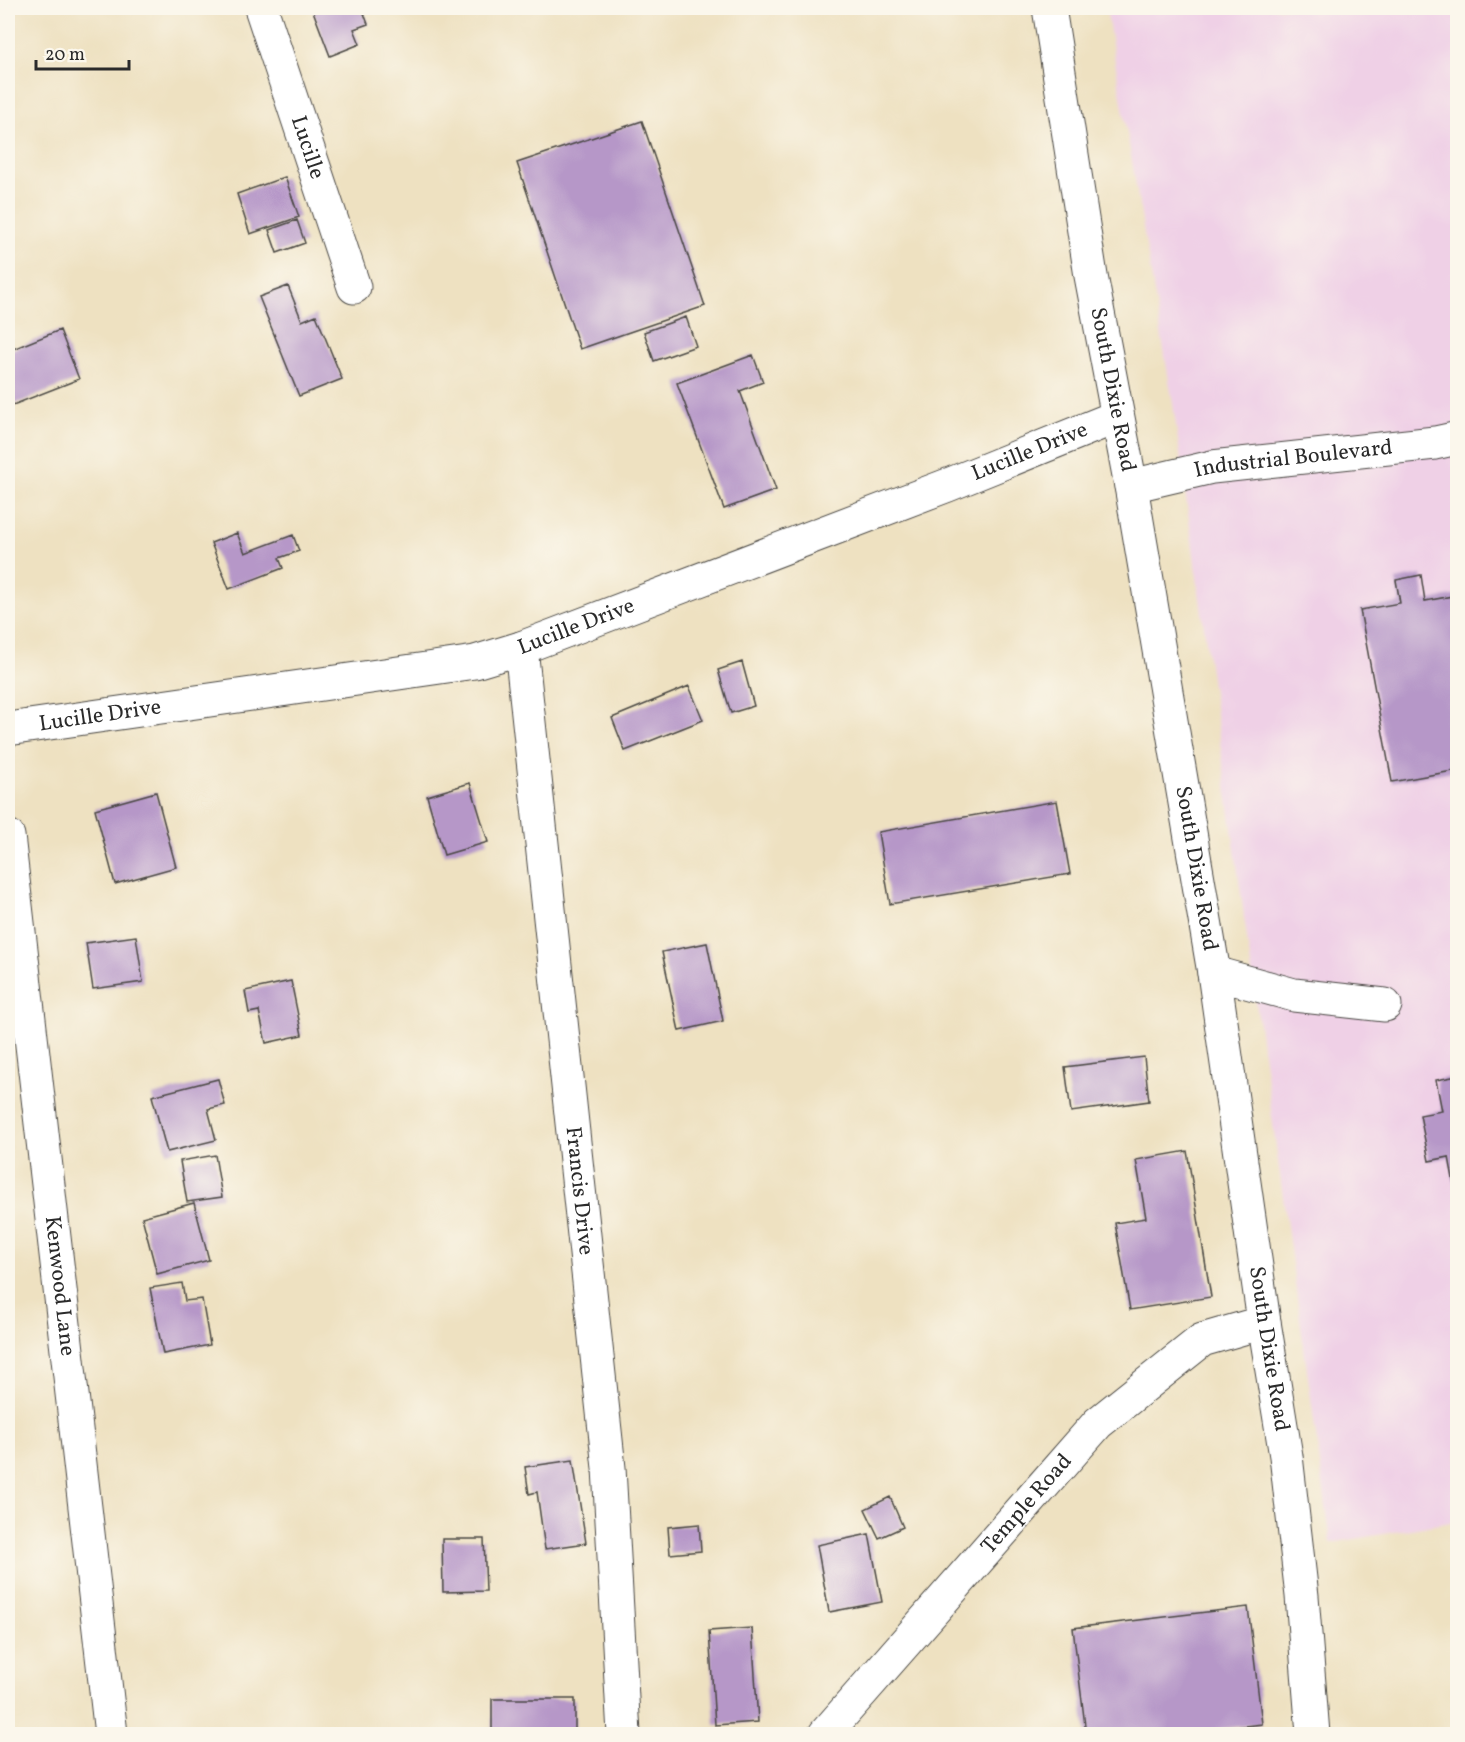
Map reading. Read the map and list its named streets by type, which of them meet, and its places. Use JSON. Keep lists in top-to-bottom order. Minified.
{"streets":{"street":["Lucille","South Dixie Road","Lucille Drive","Industrial Boulevard","Francis Drive","Kenwood Lane","Temple Road"]},"crossings":[["South Dixie Road","Lucille Drive"],["South Dixie Road","Industrial Boulevard"],["South Dixie Road","Temple Road"],["Lucille Drive","Francis Drive"]],"scale_bar":"20 m"}
